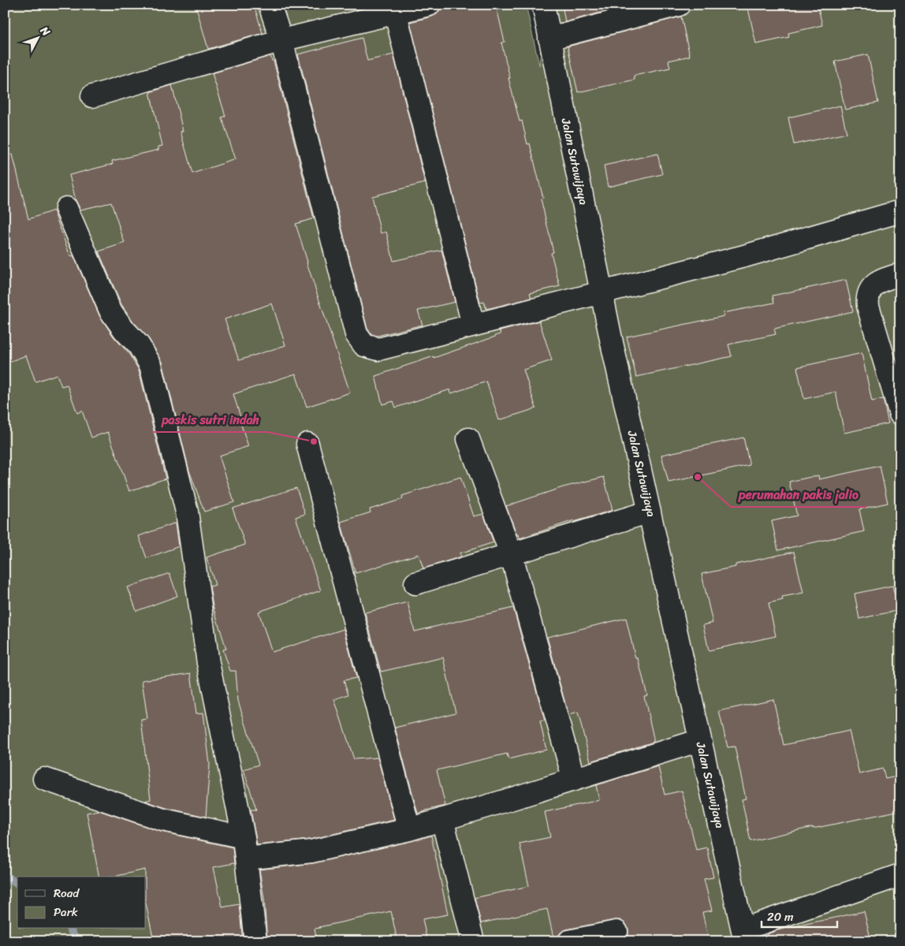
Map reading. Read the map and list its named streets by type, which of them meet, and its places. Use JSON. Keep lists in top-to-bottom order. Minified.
{"streets":{"street":["Jalan Sutawijaya"]},"places":["paskis sutri indah","perumahan pakis jalio"],"legend":["Road","Park"],"scale_bar":"20 m","north":"top right"}
